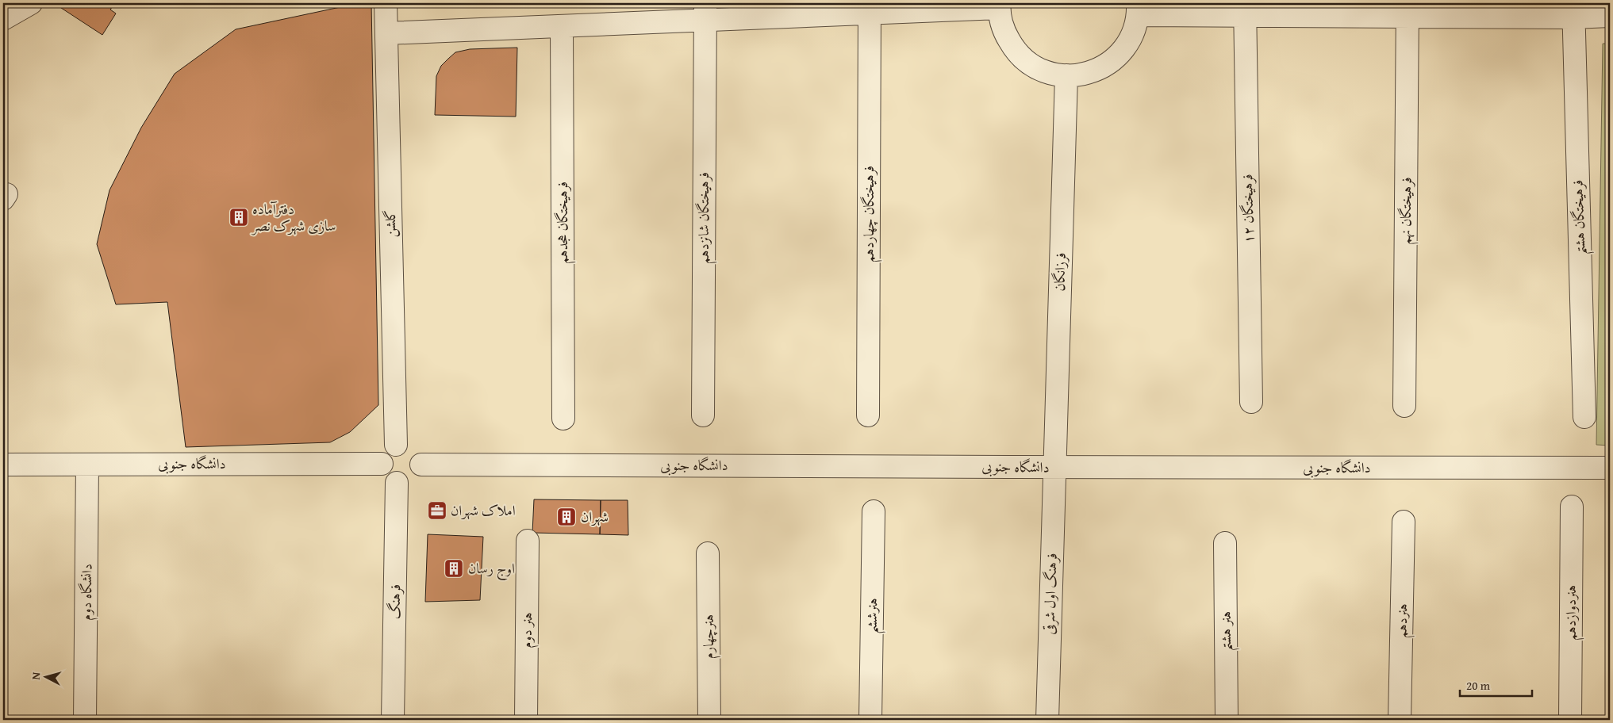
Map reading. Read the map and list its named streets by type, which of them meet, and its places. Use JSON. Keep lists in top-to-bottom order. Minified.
{"streets":{"street":["فرهیختگان ۱۲","فرهیختگان نهم","فرهیختگان چهاردهم","فرهیختگان هشتم","فرهیختگان شانزدهم","فرهیختگان هجدهم","گلشن","فرزانگان","دانشگاه جنوبی","دانشگاه دوم","فرهنگ اول شرقی","فرهنگ","هنردوازدهم","هنرششم","هنردهم","هنر دوم","هنر هشتم","هنرچهارم"]},"crossings":[["گلشن","دانشگاه جنوبی"],["گلشن","فرهنگ"],["فرزانگان","دانشگاه جنوبی"],["فرزانگان","فرهنگ اول شرقی"],["دانشگاه جنوبی","دانشگاه دوم"],["دانشگاه جنوبی","فرهنگ اول شرقی"],["دانشگاه جنوبی","فرهنگ"]],"places":{"building":["دفترآماده سازی شهرک نصر","شهران","اوج رسان"],"office":["املاک شهران"]},"scale_bar":"20 m","north":"left"}
